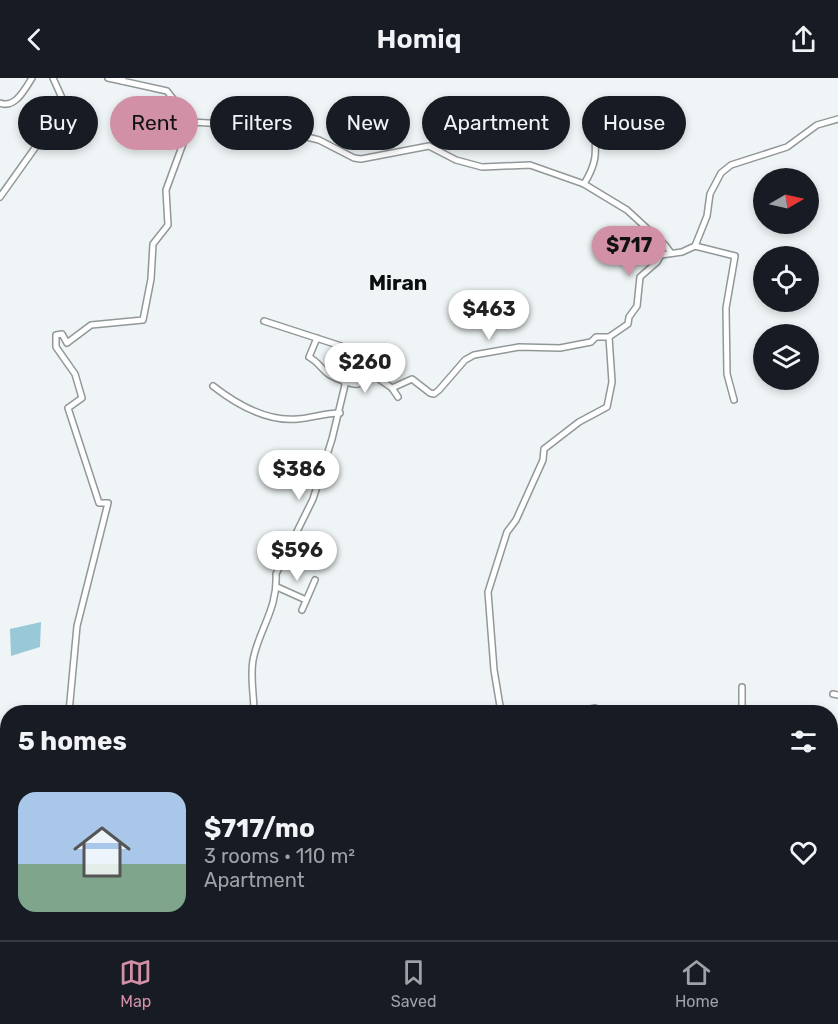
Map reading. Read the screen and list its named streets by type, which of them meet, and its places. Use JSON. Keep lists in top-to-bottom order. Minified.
{"districts":["Miran"],"north":"right","page":{"header":"Homiq","chip":["Buy","Rent","Filters","New","Apartment","House"],"price":["$717","$463","$260","$386","$596"],"heading":"5 homes","list":[{"name":"$717/mo","note":"3 rooms · 110 m² · Apartment"}],"tabs":["Map","Saved","Home"]}}
